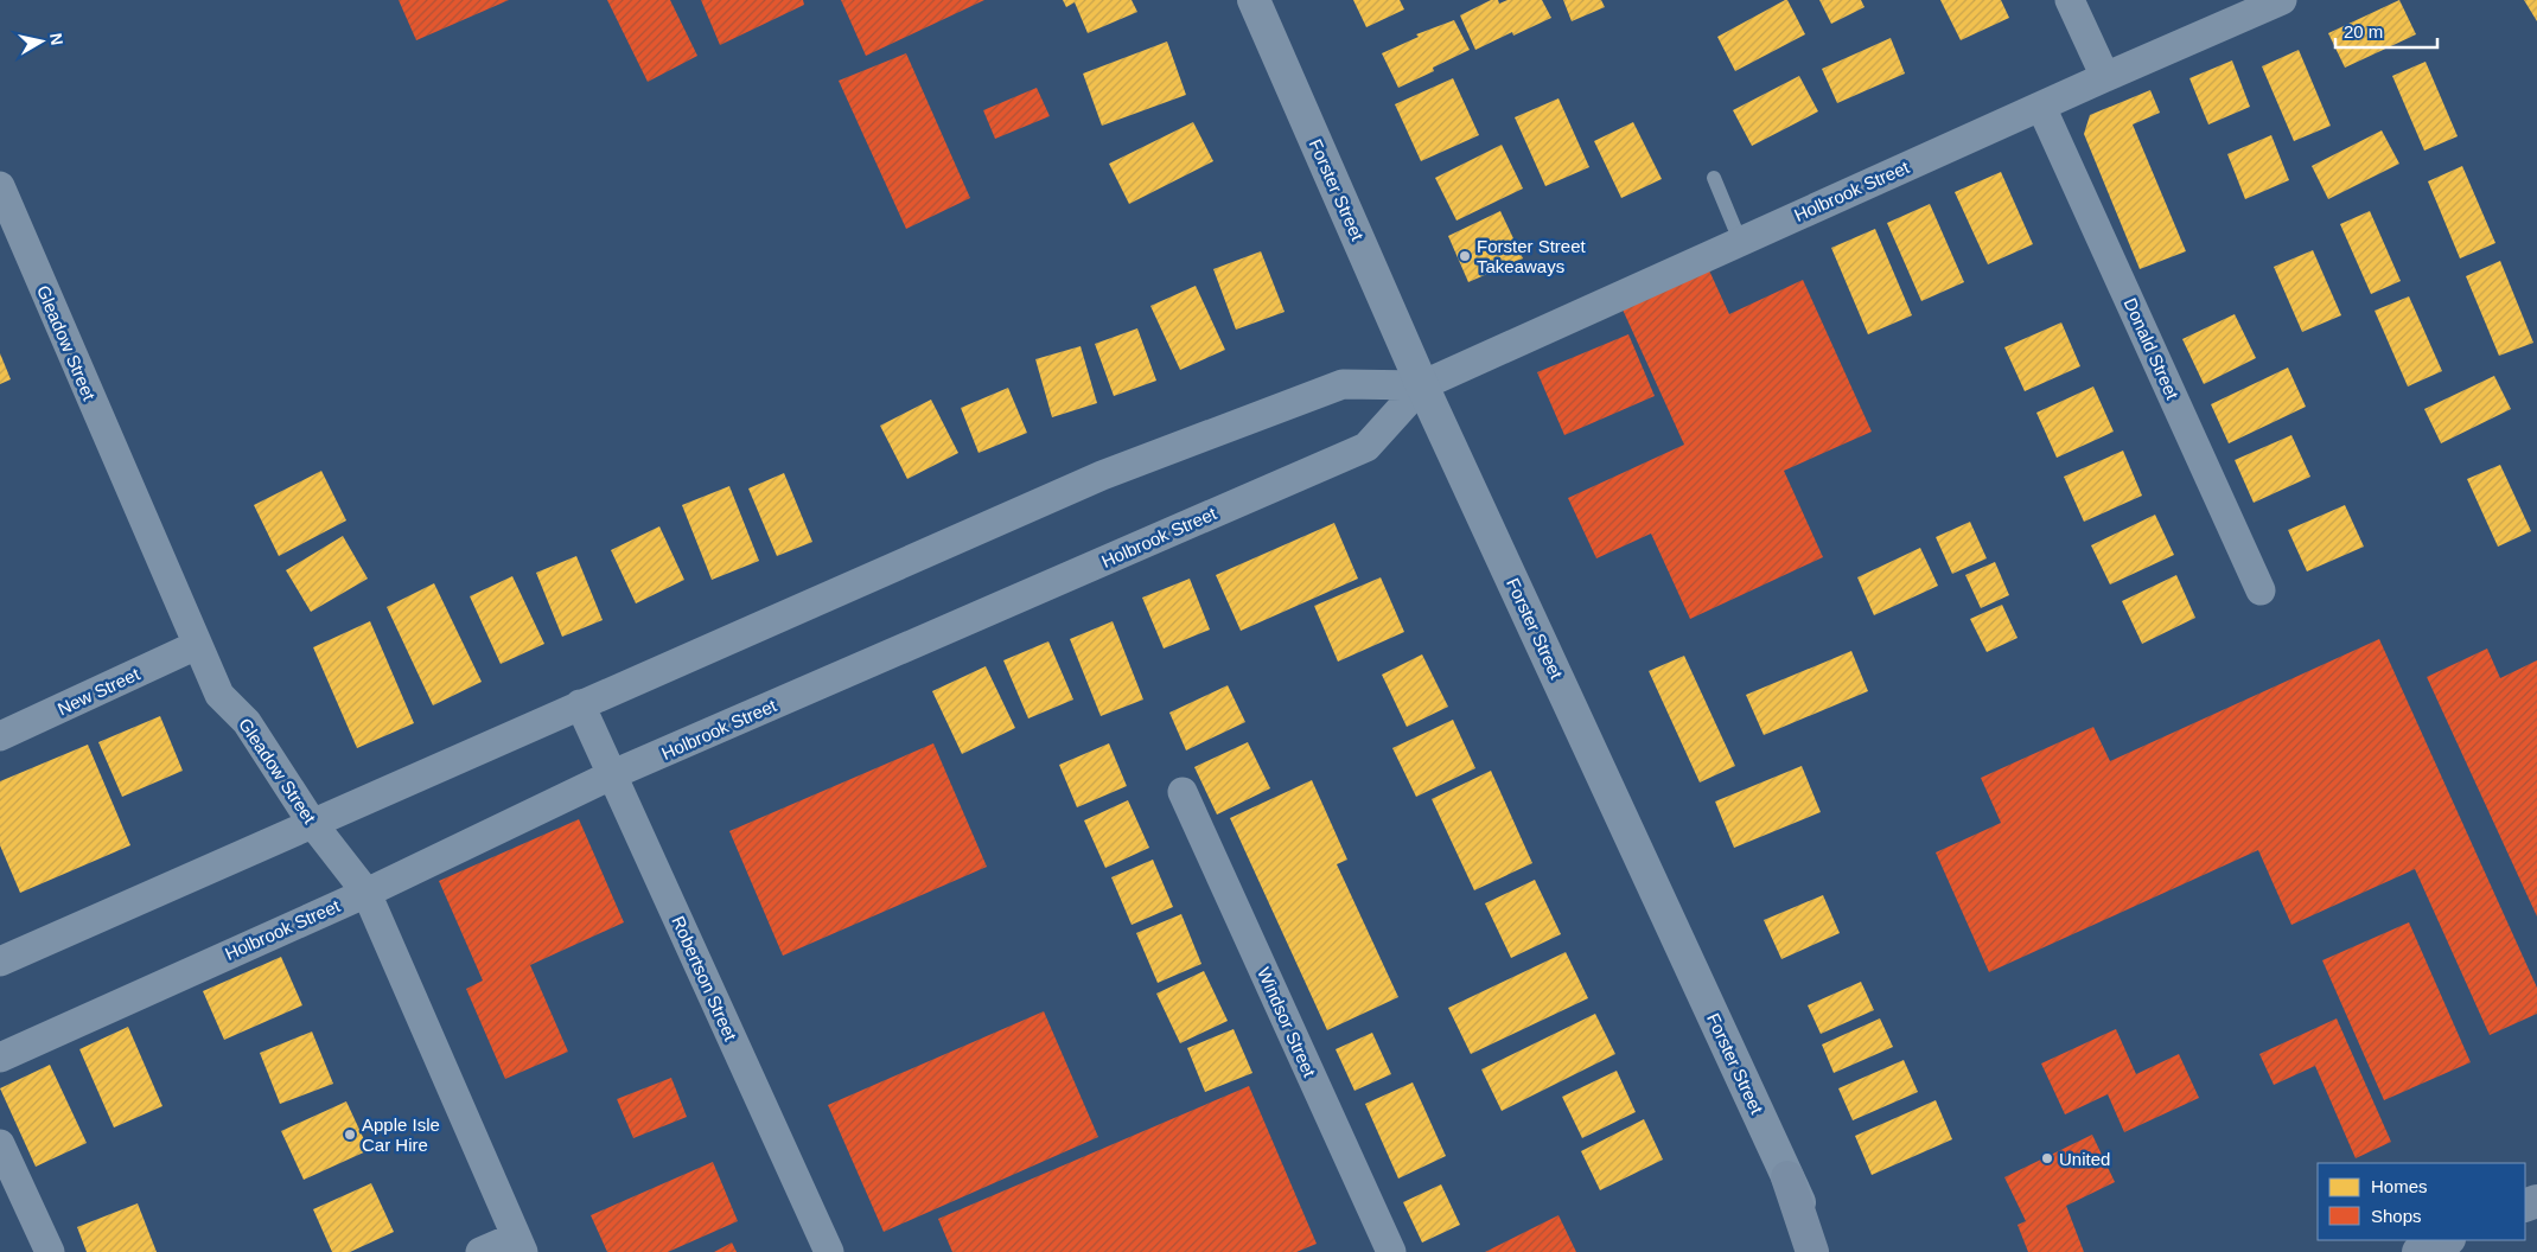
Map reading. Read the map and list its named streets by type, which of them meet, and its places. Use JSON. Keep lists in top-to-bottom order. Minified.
{"streets":{"street":["Forster Street","Holbrook Street","Gleadow Street","Donald Street","New Street","Robertson Street","Windsor Street"]},"crossings":[["Forster Street","Holbrook Street"],["Holbrook Street","Gleadow Street"],["Holbrook Street","Donald Street"],["Holbrook Street","Robertson Street"],["Gleadow Street","New Street"]],"places":["Forster Street Takeaways","Apple Isle Car Hire","United"],"legend":["Homes","Shops"],"scale_bar":"20 m","north":"right"}
